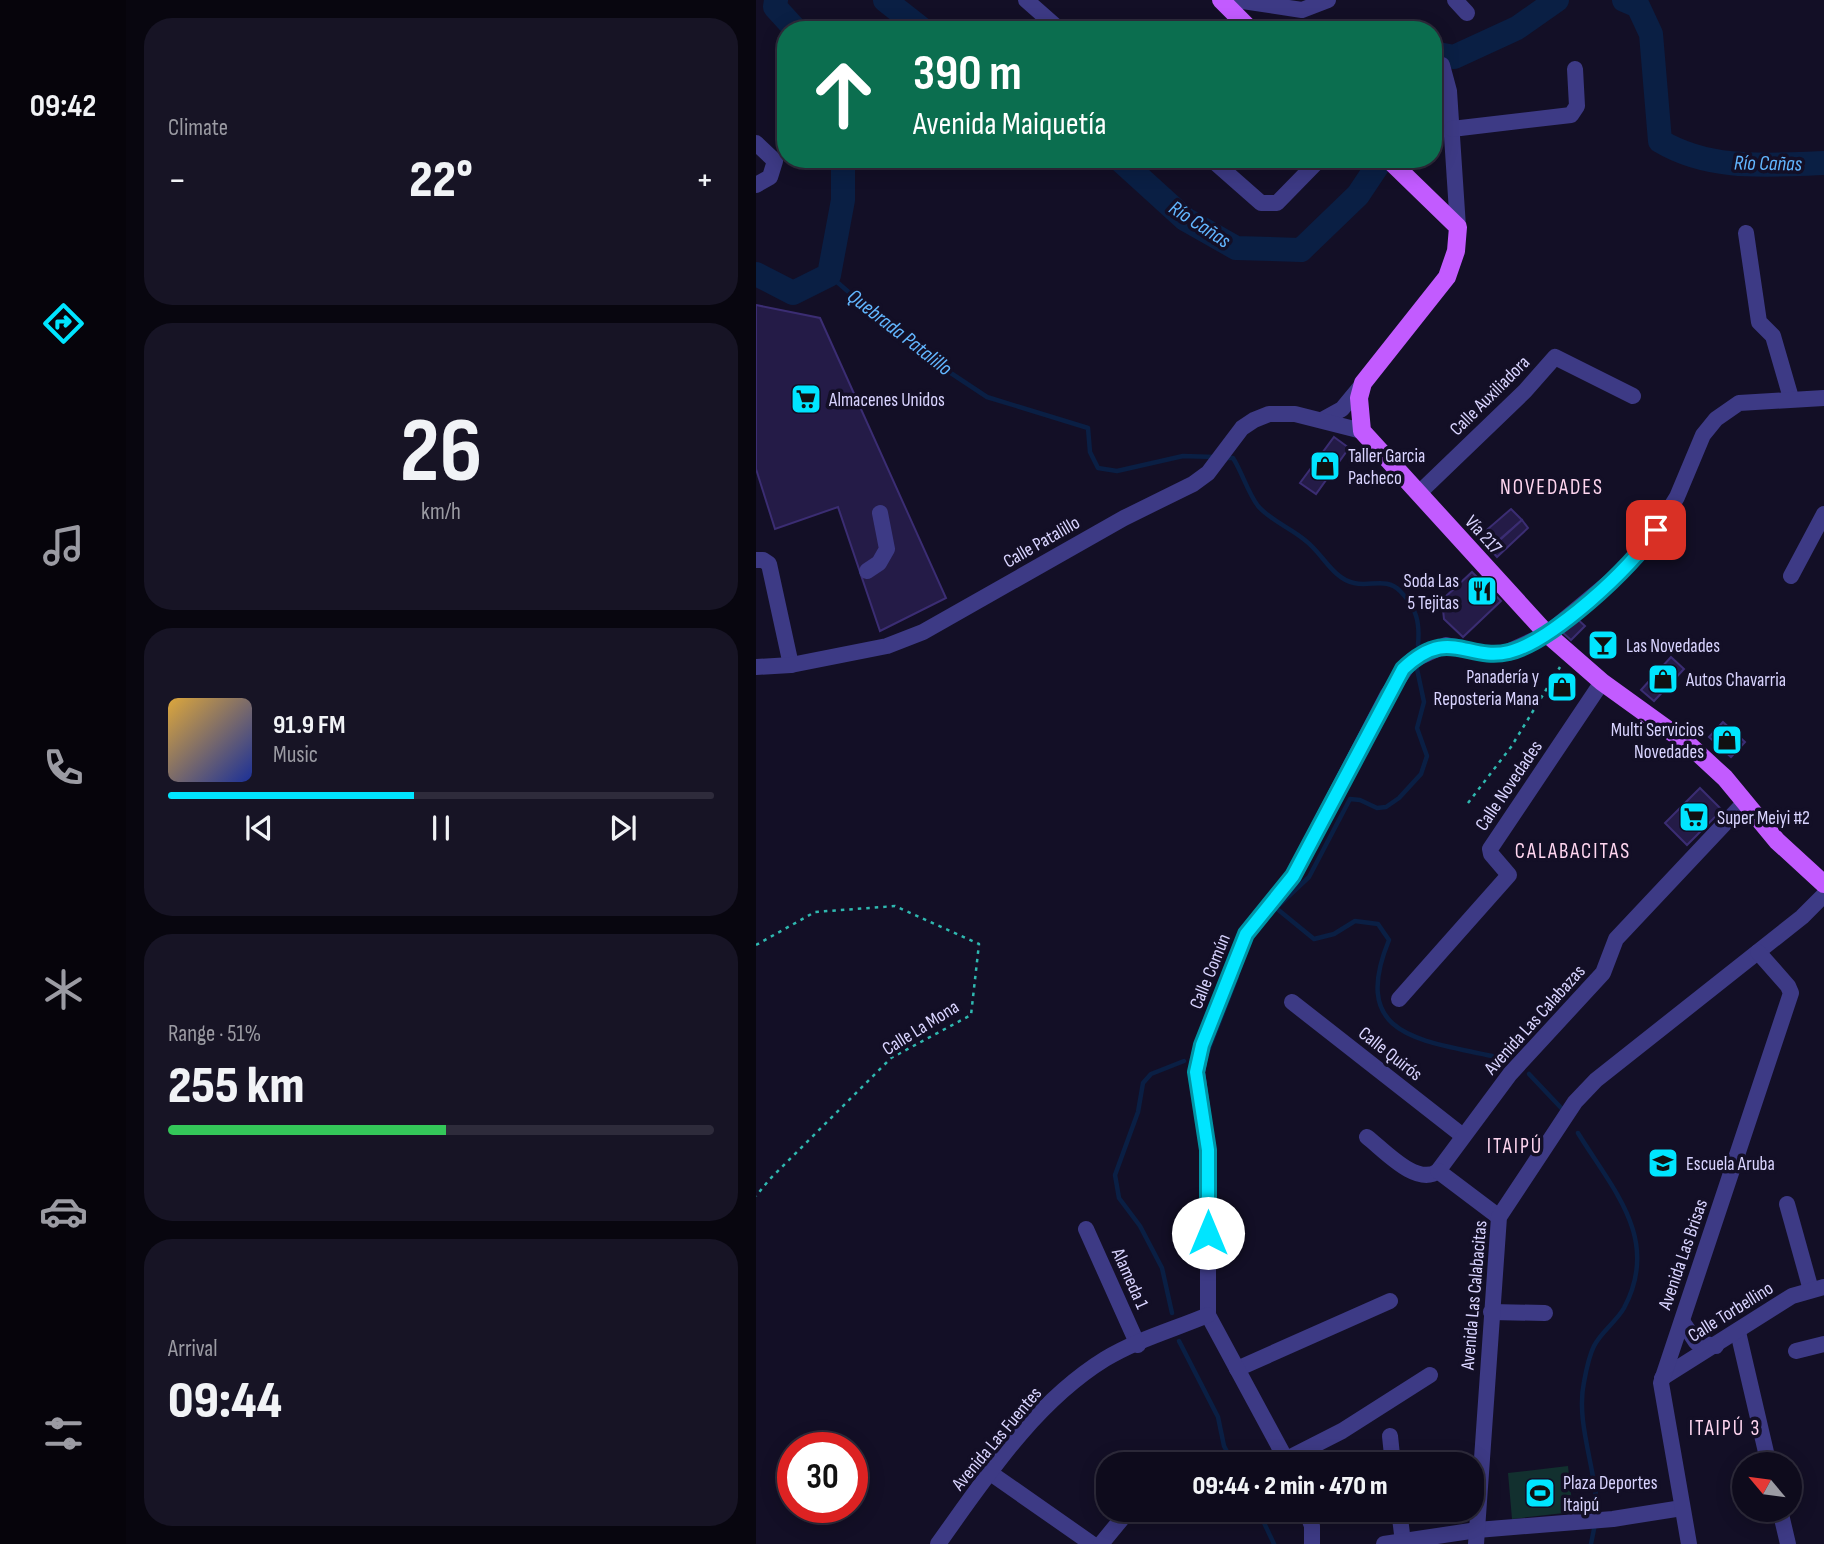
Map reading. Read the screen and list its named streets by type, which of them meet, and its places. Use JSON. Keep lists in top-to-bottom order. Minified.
{"streets":{"main road":["Vía 217"],"street":["Calle Auxiliadora","Calle Patalillo","Calle Novedades","Calle Común","Avenida Las Calabazas","Calle Quirós","Avenida Las Brisas","Alameda 1","Avenida Las Calabacitas","Calle Torbellino","Avenida Las Fuentes"],"path":["Calle La Mona"]},"crossings":[["Calle Auxiliadora","Vía 217"],["Vía 217","Calle Patalillo"],["Vía 217","Calle Novedades"],["Vía 217","Calle Común"],["Vía 217","Avenida Las Calabazas"],["Calle Común","Avenida Las Fuentes"],["Avenida Las Calabazas","Calle Quirós"],["Avenida Las Brisas","Avenida Las Calabacitas"],["Avenida Las Brisas","Calle Torbellino"],["Alameda 1","Avenida Las Fuentes"]],"districts":["NOVEDADES","CALABACITAS","ITAIPÚ","ITAIPÚ 3"],"water":["Río Cañas","Quebrada Patalillo"],"places":{"supermarket":["Almacenes Unidos","Super Meiyi #2"],"shop":["Taller Garcia Pacheco","Autos Chavarria","Panadería y Reposteria Mana","Multi Servicios Novedades"],"restaurant":["Soda Las 5 Tejitas"],"bar":["Las Novedades"],"school or university":["Escuela Aruba"],"sports":["Plaza Deportes Itaipú"]},"north":"top left","page":{"tabs":"09:42","tile":["Climate",["26","km/h"],["Range · 51%","255 km"],["Arrival","09:44"]],"turn":["390 m","Avenida Maiquetía"],"heat":["−","22°","+"],"song":["91.9 FM","Music"],"limit":"30","trip":"09:44 · 2 min · 470 m"}}
